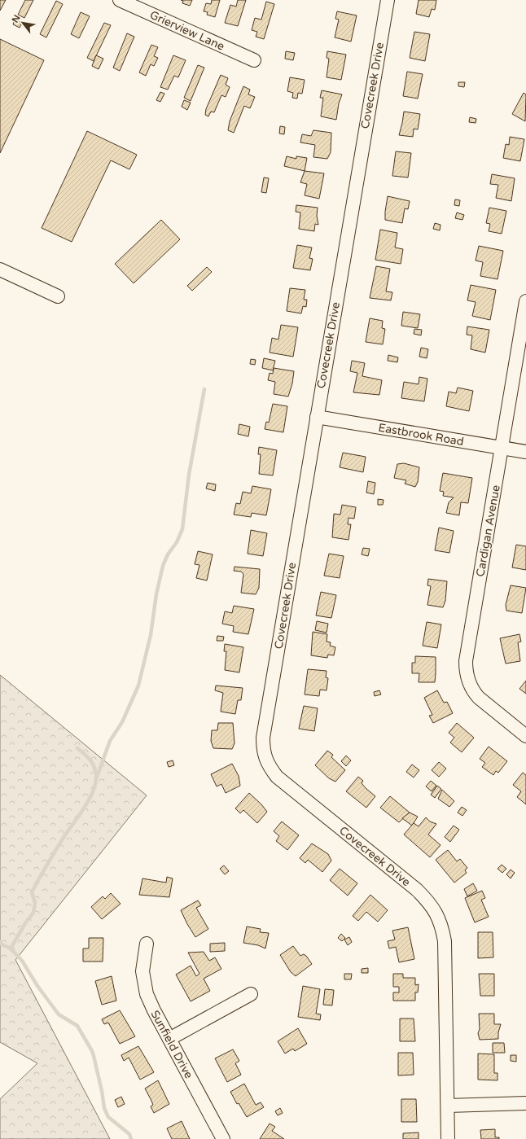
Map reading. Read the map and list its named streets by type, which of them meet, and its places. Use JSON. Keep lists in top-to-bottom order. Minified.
{"streets":{"street":["Grierview Lane","Covecreek Drive","Eastbrook Road","Cardigan Avenue","Sunfield Drive"]},"crossings":[["Covecreek Drive","Eastbrook Road"],["Eastbrook Road","Cardigan Avenue"]],"north":"top left"}
